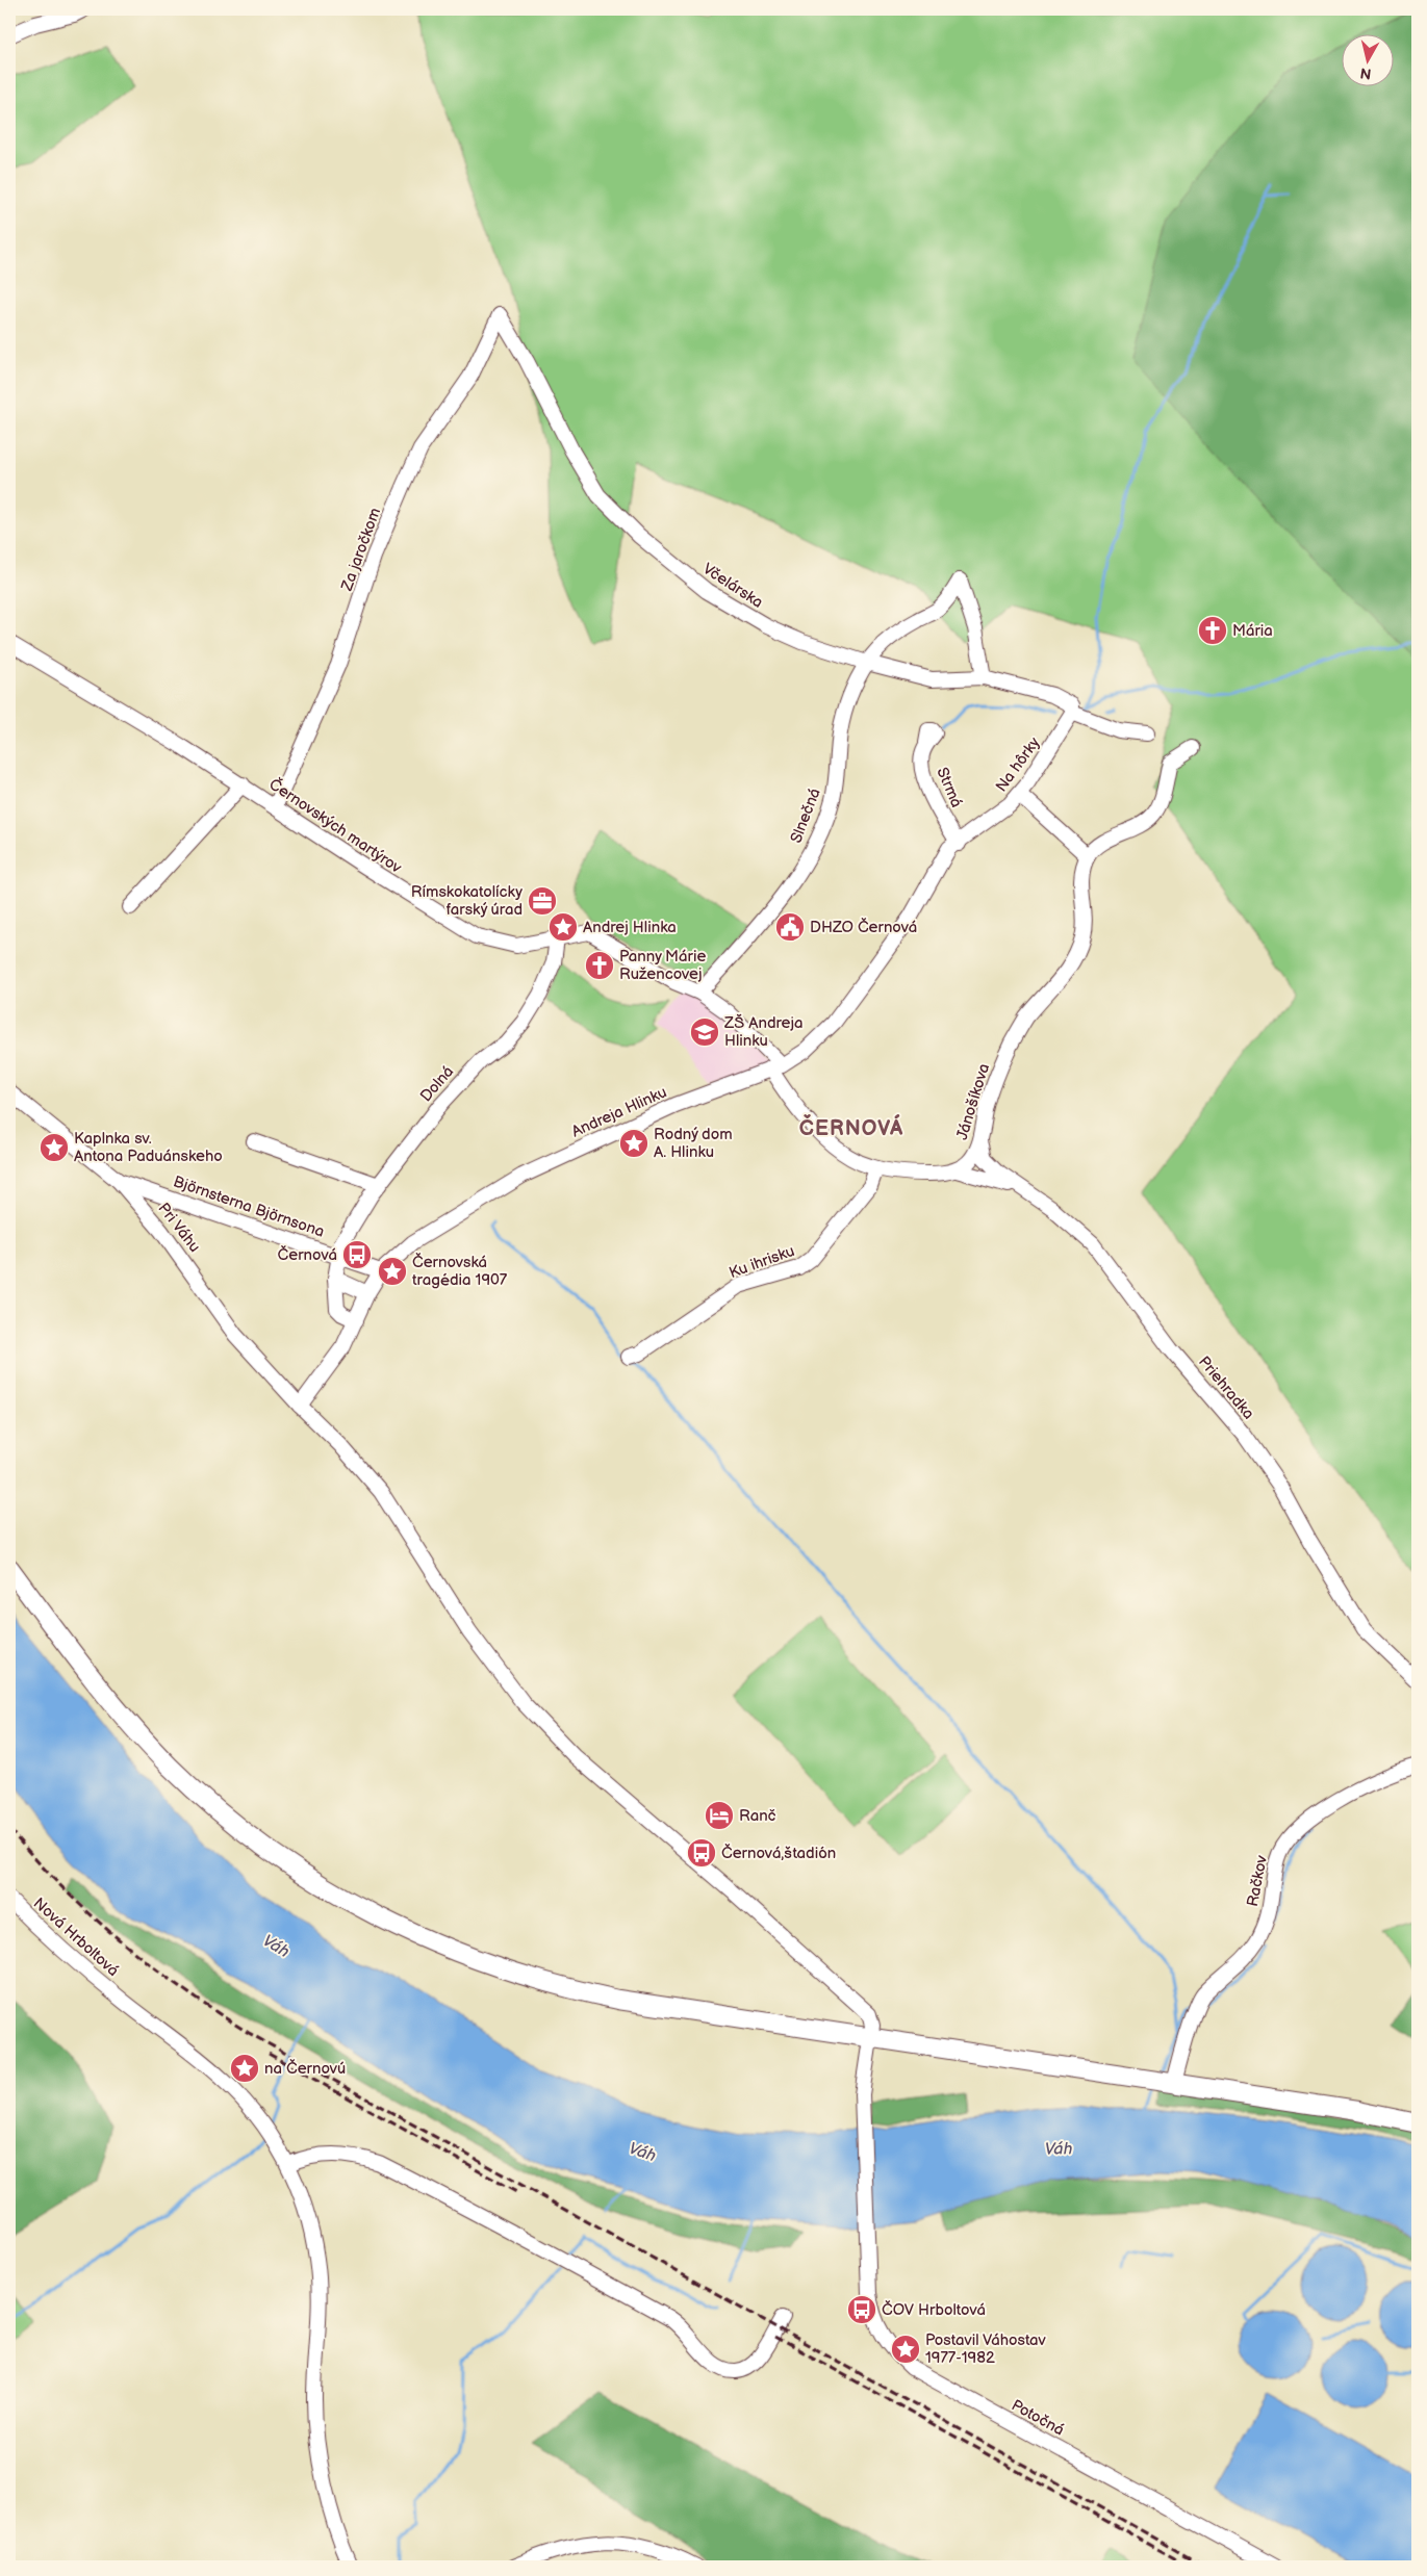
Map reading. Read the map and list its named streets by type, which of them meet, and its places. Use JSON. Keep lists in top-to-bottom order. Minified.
{"streets":{"street":["Za jaročkom","Včelárska","Na hôrky","Strmá","Slnečná","Černovských martýrov","Dolná","Jánošíkova","Andreja Hlinku","Björnsterna Björnsona","Pri Váhu","Ku ihrisku","Priehradka","Račkov","Nová Hrboltová","Potočná"]},"crossings":[["Za jaročkom","Včelárska"],["Za jaročkom","Černovských martýrov"],["Včelárska","Na hôrky"],["Včelárska","Slnečná"],["Na hôrky","Strmá"],["Na hôrky","Andreja Hlinku"],["Strmá","Andreja Hlinku"],["Slnečná","Černovských martýrov"],["Černovských martýrov","Dolná"],["Černovských martýrov","Andreja Hlinku"],["Dolná","Björnsterna Björnsona"],["Jánošíkova","Priehradka"],["Andreja Hlinku","Björnsterna Björnsona"],["Andreja Hlinku","Pri Váhu"],["Björnsterna Björnsona","Pri Váhu"],["Pri Váhu","Potočná"]],"districts":["ČERNOVÁ"],"water":["Váh"],"places":{"church":["Mária","Panny Márie Ružencovej"],"office":["Rímskokatolícky farský úrad"],"place":["Andrej Hlinka","Rodný dom A. Hlinku","Kaplnka sv. Antona Paduánskeho","Černovská tragédia 1907","na Černovú","Postavil Váhostav 1977-1982"],"public building":["DHZO Černová"],"school or university":["ZŠ Andreja Hlinku"],"bus stop":["Černová","Černová,štadión","ČOV Hrboltová"],"hotel":["Ranč"]},"north":"bottom"}
